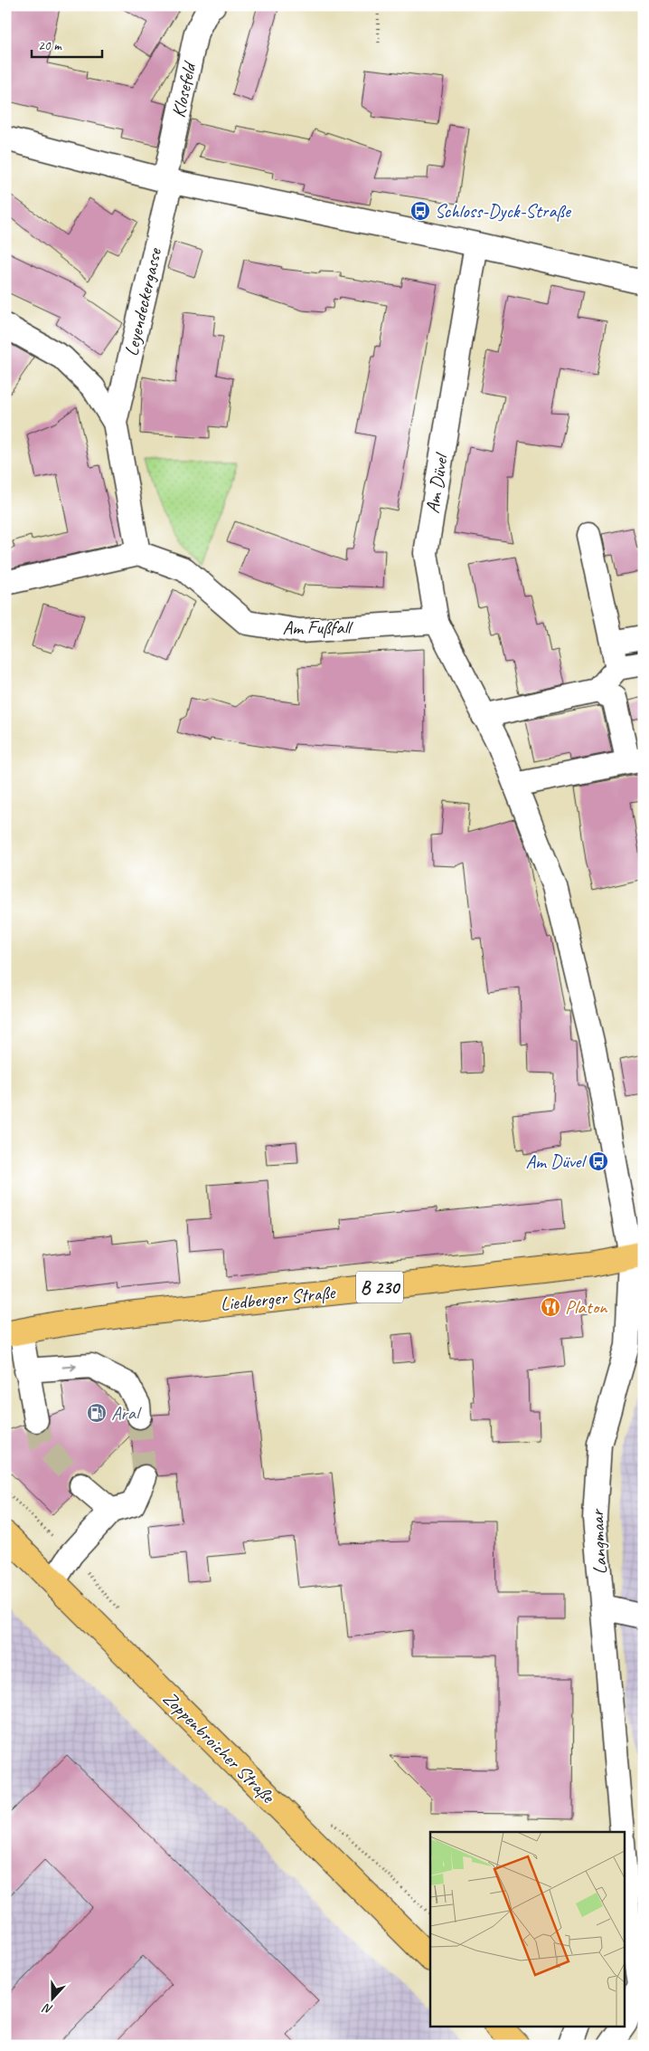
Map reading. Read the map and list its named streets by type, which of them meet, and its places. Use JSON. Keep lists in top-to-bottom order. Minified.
{"streets":{"main road":["B 230","Liedberger Straße","Zoppenbroicher Straße"],"street":["Klosefeld","Leyendeckergasse","Am Düvel","Am Fußfall","Langmaar"]},"crossings":[["Klosefeld","Leyendeckergasse"],["Am Düvel","Am Fußfall"],["Am Düvel","Liedberger Straße"],["Am Düvel","Langmaar"],["Liedberger Straße","Langmaar"]],"places":{"bus stop":["Schloss-Dyck-Straße","Am Düvel"],"restaurant":["Platon"],"fuel station":["Aral"]},"scale_bar":"20 m","north":"bottom"}
